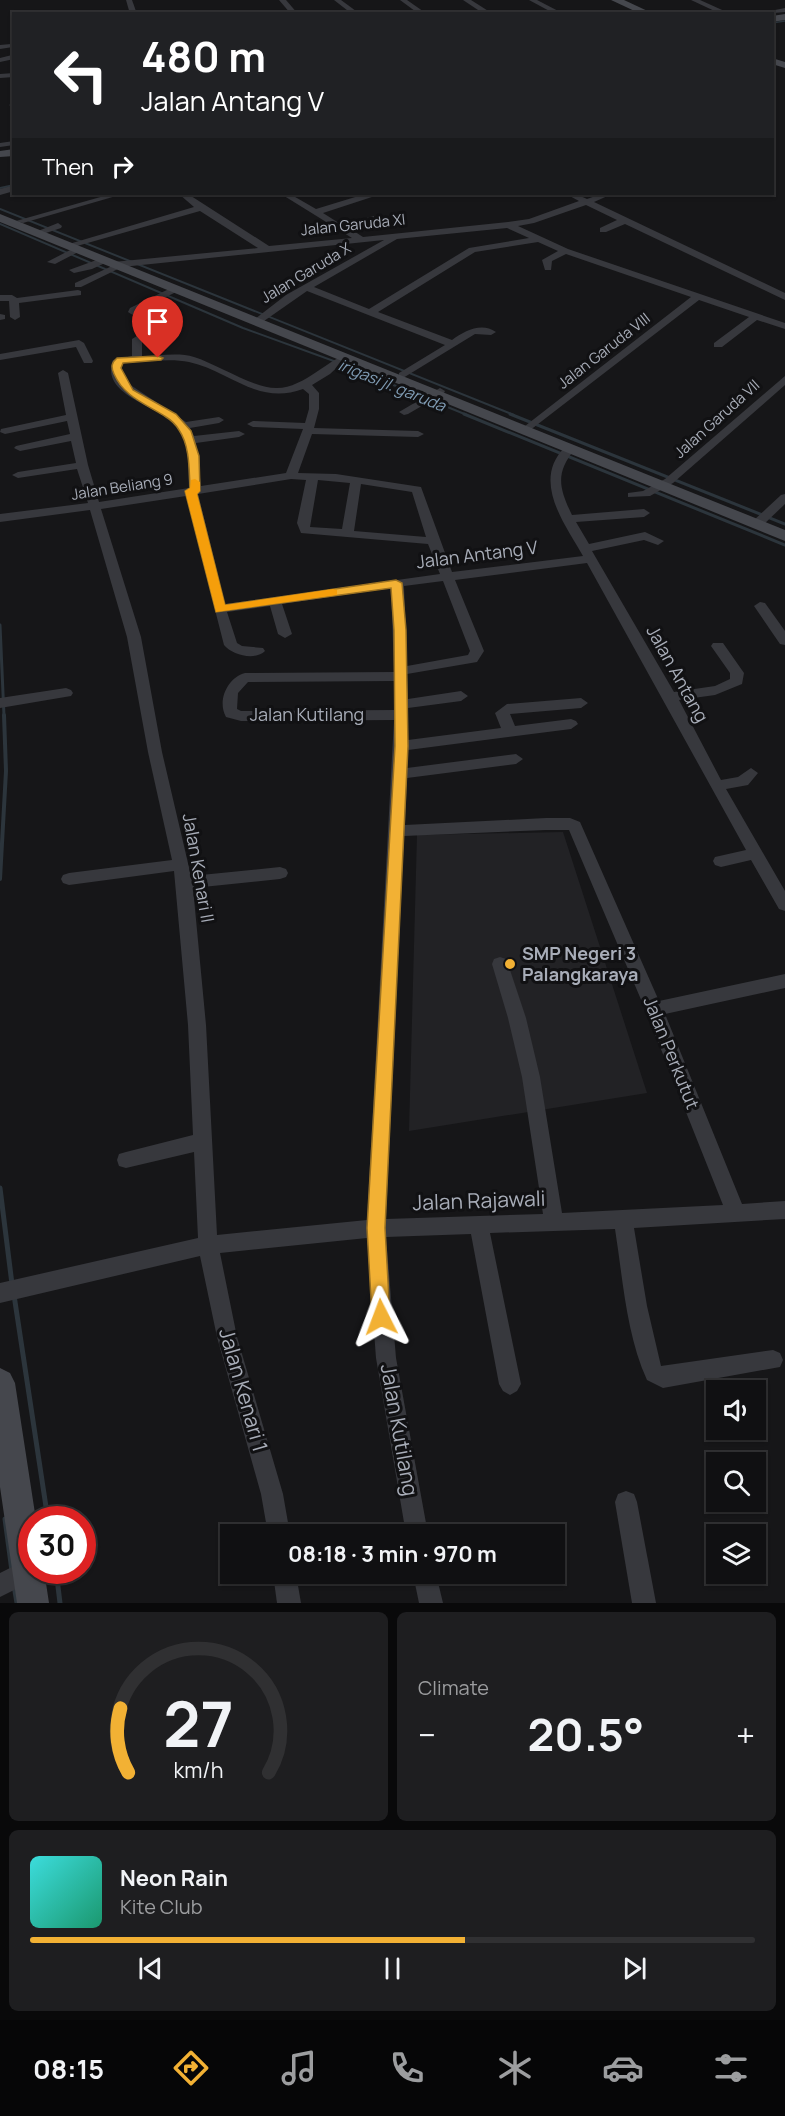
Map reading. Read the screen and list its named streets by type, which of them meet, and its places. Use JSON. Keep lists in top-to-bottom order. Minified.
{"streets":{"street":["Jalan Garuda XI","Jalan Garuda X","Jalan Garuda VIII","Jalan Garuda VII","Jalan Beliang 9","Jalan Antang V","Jalan Antang","Jalan Kutilang","Jalan Kenari II","Jalan Perkutut","Jalan Rajawali","Jalan Kenari 1"]},"crossings":[["Jalan Garuda XI","Jalan Garuda X"],["Jalan Beliang 9","Jalan Kenari II"],["Jalan Antang V","Jalan Antang"],["Jalan Antang V","Jalan Kutilang"],["Jalan Kutilang","Jalan Perkutut"],["Jalan Kutilang","Jalan Rajawali"],["Jalan Kenari II","Jalan Rajawali"],["Jalan Kenari II","Jalan Kenari 1"],["Jalan Perkutut","Jalan Rajawali"],["Jalan Rajawali","Jalan Kenari 1"]],"water":["irigasi jl. garuda"],"places":["SMP Negeri 3 Palangkaraya"],"page":{"turn":["480 m","Jalan Antang V"],"then":"Then","limit":"30","trip":"08:18 · 3 min · 970 m","tile":"Climate","heat":["−","20.5°","+"],"song":["Neon Rain","Kite Club"],"tabs":"08:15","gauge":["27","km/h"]}}
